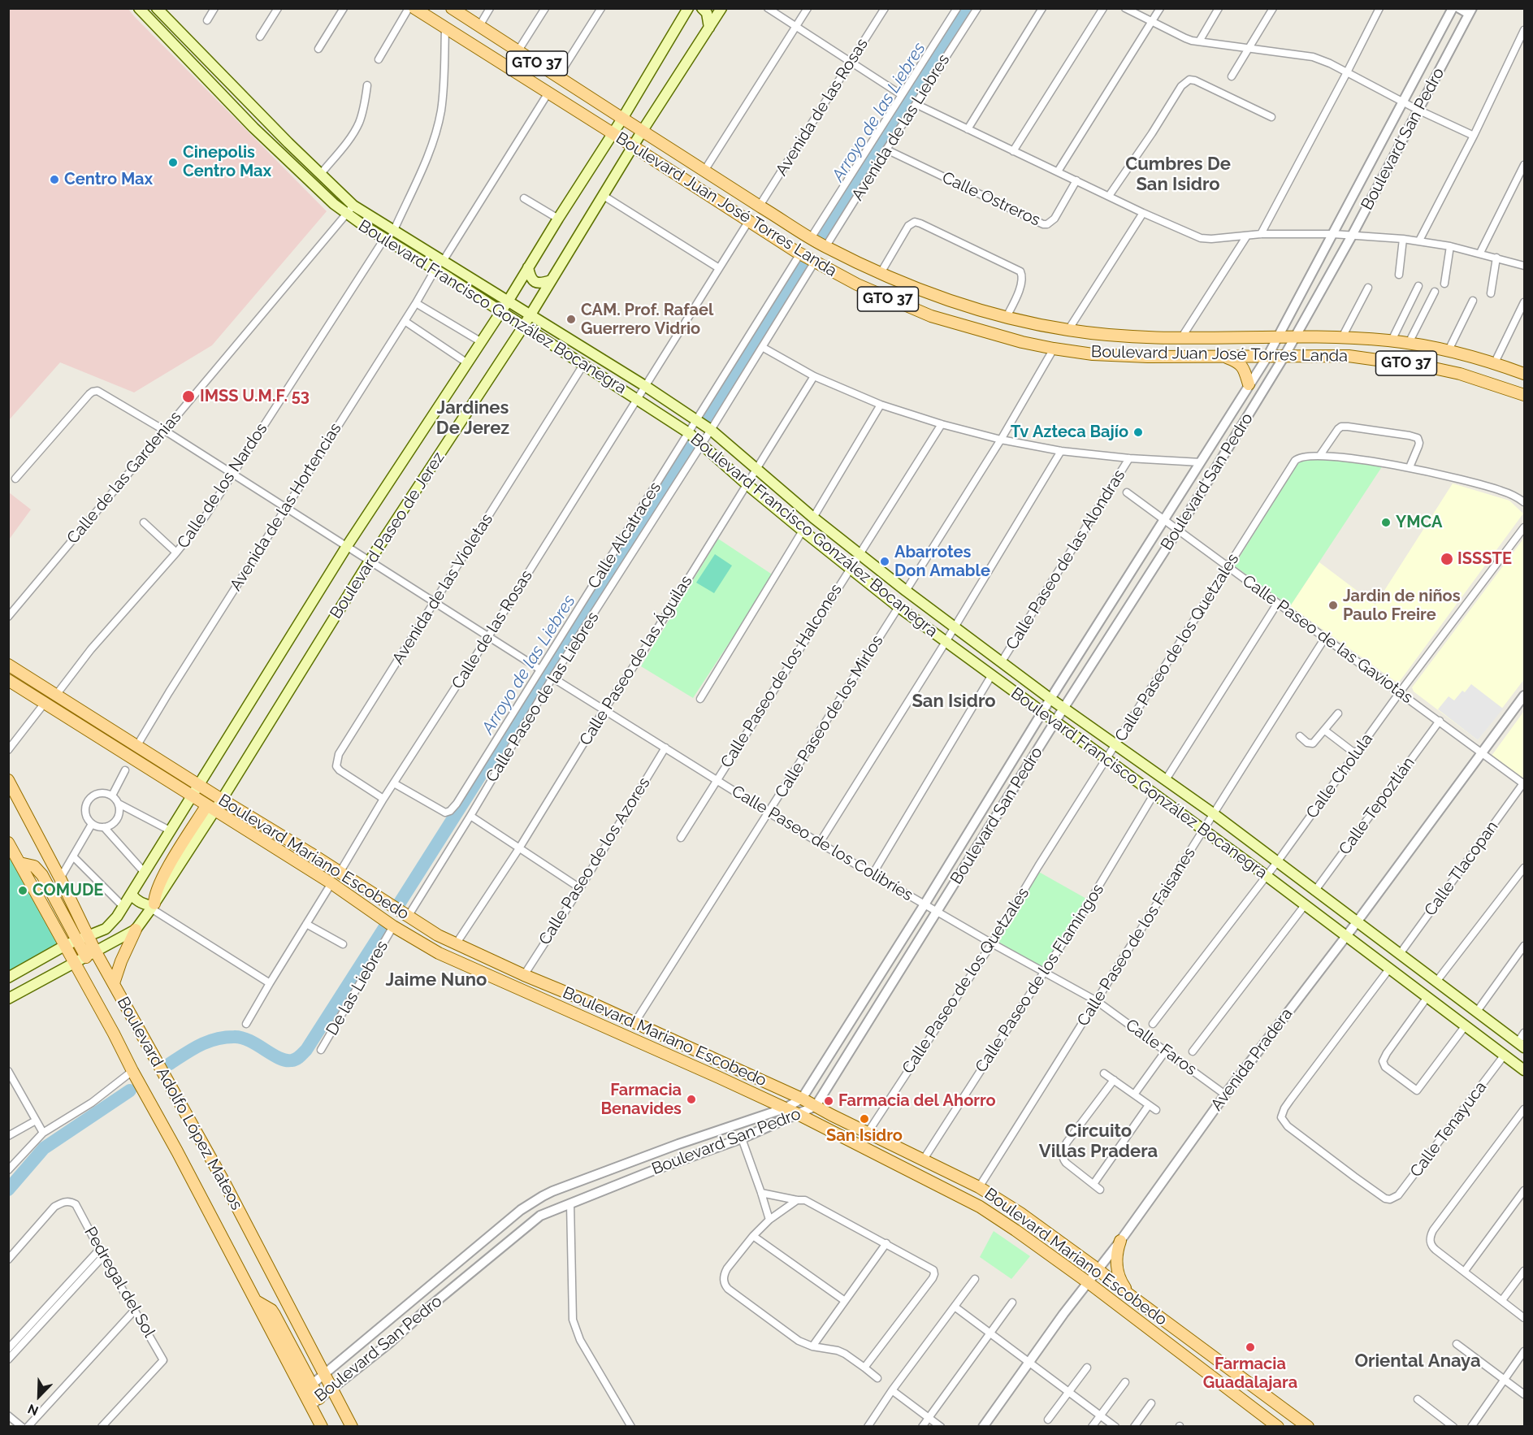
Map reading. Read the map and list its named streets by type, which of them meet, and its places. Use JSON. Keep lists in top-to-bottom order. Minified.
{"streets":{"main road":["GTO 37","Boulevard Juan José Torres Landa","Boulevard Francisco González Bocanegra","Boulevard Paseo de Jerez","Boulevard Mariano Escobedo","Boulevard Adolfo López Mateos"],"street":["Avenida de las Rosas","Avenida de las Liebres","Boulevard San Pedro","Calle Ostreros","Calle de las Gardenias","Calle de los Nardos","Avenida de las Hortencias","Calle Alcatraces","Calle Paseo de las Alondras","Avenida de las Violetas","Calle de las Rosas","Calle Paseo de las Gaviotas","Calle Paseo de los Quetzales","Calle Paseo de las Águilas","Calle Paseo de los Halcones","Calle Paseo de las Liebres","Calle Paseo de los Mirlos","Calle Cholula","Calle Tepoztlán","Calle Paseo de los Colibríes","Calle Paseo de los Azores","Calle Tlacopan","Calle Paseo de los Faisanes","Calle Paseo de los Flamingos","De las Liebres","Calle Faros","Avenida Pradera","Calle Tenayuca","Pedregal del Sol"]},"crossings":[["Avenida de las Rosas","Boulevard Juan José Torres Landa"],["Avenida de las Liebres","Calle Ostreros"],["Avenida de las Liebres","Boulevard Juan José Torres Landa"],["Boulevard San Pedro","Boulevard Juan José Torres Landa"],["Boulevard San Pedro","Boulevard Francisco González Bocanegra"],["Boulevard San Pedro","Calle Paseo de las Gaviotas"],["Boulevard San Pedro","Calle Paseo de los Colibríes"],["Boulevard San Pedro","Boulevard Mariano Escobedo"],["Boulevard San Pedro","Boulevard Adolfo López Mateos"],["Boulevard Juan José Torres Landa","Boulevard Paseo de Jerez"],["Boulevard Juan José Torres Landa","Calle Alcatraces"],["Boulevard Francisco González Bocanegra","Calle de las Gardenias"],["Boulevard Francisco González Bocanegra","Calle de los Nardos"],["Boulevard Francisco González Bocanegra","Avenida de las Hortencias"],["Boulevard Francisco González Bocanegra","Boulevard Paseo de Jerez"],["Boulevard Francisco González Bocanegra","Calle Alcatraces"],["Boulevard Francisco González Bocanegra","Calle Paseo de las Alondras"],["Boulevard Francisco González Bocanegra","Avenida de las Violetas"],["Boulevard Francisco González Bocanegra","Calle de las Rosas"],["Boulevard Francisco González Bocanegra","Calle Paseo de los Quetzales"],["Boulevard Francisco González Bocanegra","Calle Paseo de las Águilas"],["Boulevard Francisco González Bocanegra","Calle Paseo de los Halcones"],["Boulevard Francisco González Bocanegra","Calle Paseo de las Liebres"],["Boulevard Francisco González Bocanegra","Calle Paseo de los Mirlos"],["Boulevard Francisco González Bocanegra","Calle Cholula"],["Boulevard Francisco González Bocanegra","Calle Tepoztlán"],["Boulevard Francisco González Bocanegra","Calle Tlacopan"],["Boulevard Francisco González Bocanegra","Calle Paseo de los Faisanes"],["Boulevard Francisco González Bocanegra","Calle Paseo de los Flamingos"],["Boulevard Francisco González Bocanegra","Avenida Pradera"],["Boulevard Francisco González Bocanegra","Calle Tenayuca"],["Calle de los Nardos","Boulevard Mariano Escobedo"],["Avenida de las Hortencias","Boulevard Mariano Escobedo"],["Boulevard Paseo de Jerez","Boulevard Mariano Escobedo"],["Boulevard Paseo de Jerez","Boulevard Adolfo López Mateos"],["Calle Alcatraces","Calle de las Rosas"],["Avenida de las Violetas","Calle de las Rosas"],["Calle de las Rosas","Boulevard Mariano Escobedo"],["Calle Paseo de las Gaviotas","Calle Paseo de los Quetzales"],["Calle Paseo de las Gaviotas","Calle Cholula"],["Calle Paseo de las Gaviotas","Calle Tepoztlán"],["Calle Paseo de las Gaviotas","Calle Tlacopan"],["Calle Paseo de las Gaviotas","Calle Paseo de los Faisanes"],["Calle Paseo de las Gaviotas","Avenida Pradera"],["Calle Paseo de los Quetzales","Calle Paseo de los Colibríes"],["Calle Paseo de los Quetzales","Boulevard Mariano Escobedo"],["Calle Paseo de las Águilas","Calle Paseo de los Colibríes"],["Calle Paseo de las Águilas","Boulevard Mariano Escobedo"],["Calle Paseo de los Halcones","Calle Paseo de los Colibríes"],["Calle Paseo de las Liebres","Calle Paseo de los Colibríes"],["Calle Paseo de las Liebres","Boulevard Mariano Escobedo"],["Calle Paseo de los Mirlos","Calle Paseo de los Colibríes"],["Calle Paseo de los Mirlos","Boulevard Mariano Escobedo"],["Calle Paseo de los Colibríes","Calle Paseo de los Azores"],["Calle Paseo de los Colibríes","Calle Paseo de los Faisanes"],["Calle Paseo de los Colibríes","Calle Paseo de los Flamingos"],["Calle Paseo de los Colibríes","Calle Faros"],["Boulevard Mariano Escobedo","Calle Paseo de los Azores"],["Boulevard Mariano Escobedo","Calle Paseo de los Faisanes"],["Boulevard Mariano Escobedo","Calle Paseo de los Flamingos"],["Boulevard Mariano Escobedo","De las Liebres"],["Boulevard Mariano Escobedo","Avenida Pradera"],["Calle Paseo de los Faisanes","Calle Faros"],["Calle Faros","Avenida Pradera"]],"districts":["Cumbres De San Isidro","Jardines De Jerez","San Isidro","Jaime Nuno","Circuito Villas Pradera","Oriental Anaya"],"water":["Arroyo de las Liebres"],"places":["Cinepolis Centro Max","Centro Max","CAM. Prof. Rafael Guerrero Vidrio","IMSS U.M.F. 53","Tv Azteca Bajío","YMCA","ISSSTE","Abarrotes Don Amable","Jardin de niños Paulo Freire","COMUDE","Farmacia Benavides","Farmacia del Ahorro","San Isidro","Farmacia Guadalajara"],"north":"bottom left"}
